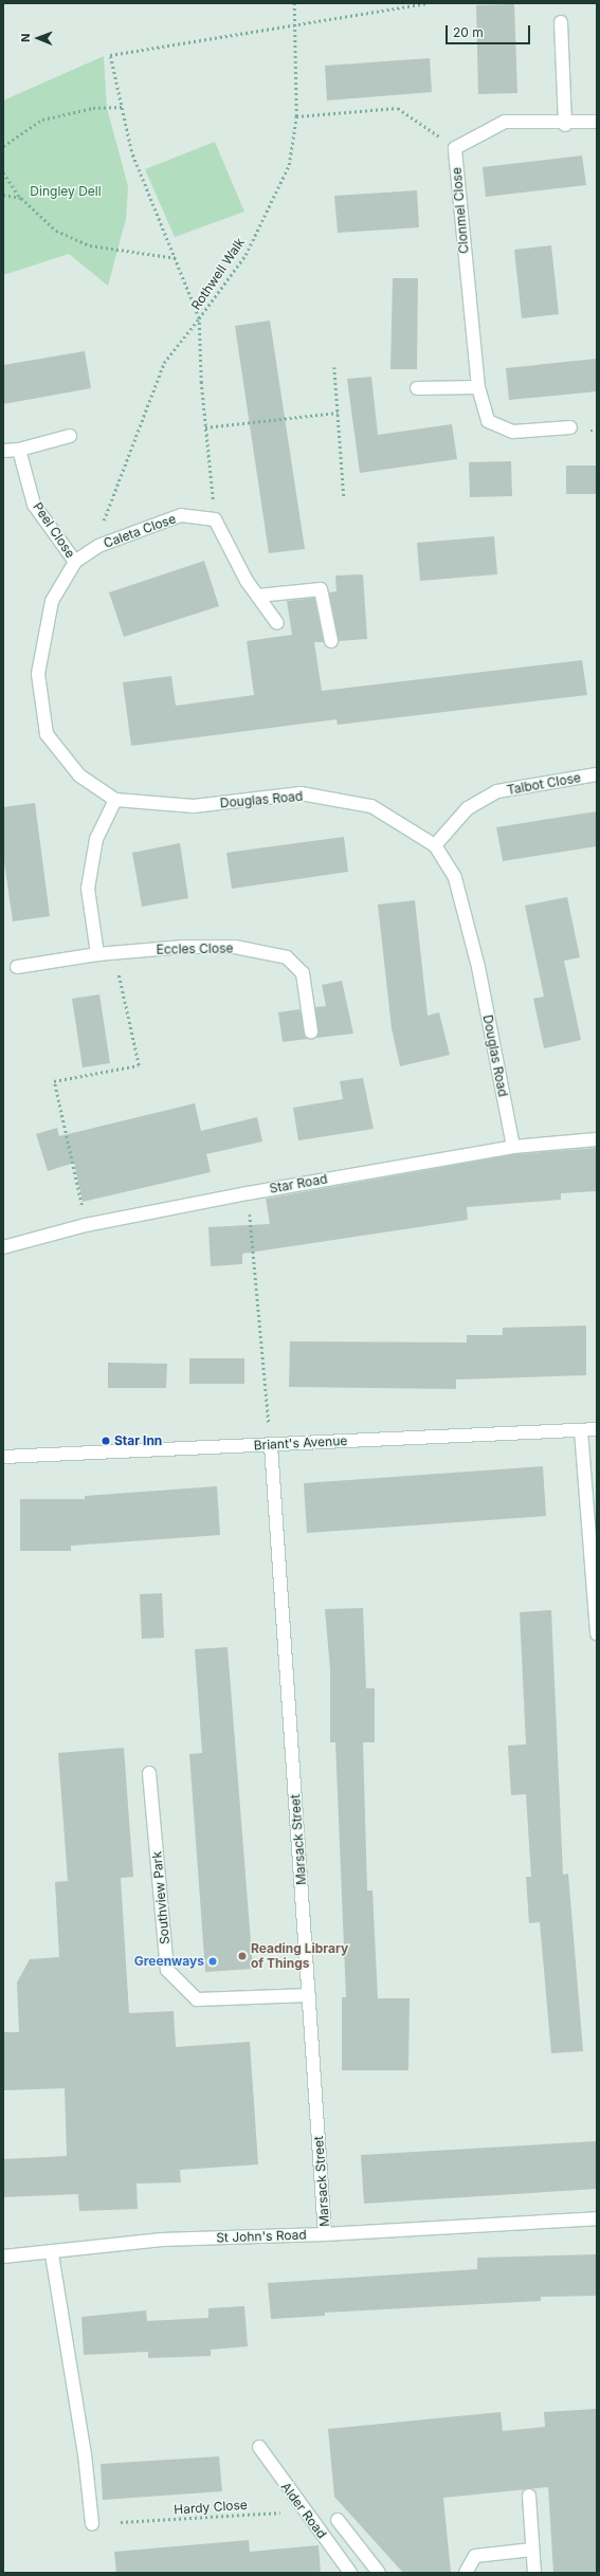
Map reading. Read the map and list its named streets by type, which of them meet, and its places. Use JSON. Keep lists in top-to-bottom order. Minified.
{"streets":{"street":["Clonmel Close","Peel Close","Caleta Close","Talbot Close","Douglas Road","Eccles Close","Star Road","Briant's Avenue","Marsack Street","Southview Park","St John's Road","Alder Road"],"path":["Rothwell Walk","Hardy Close"]},"crossings":[["Rothwell Walk","Caleta Close"],["Peel Close","Caleta Close"],["Peel Close","Douglas Road"],["Caleta Close","Douglas Road"],["Talbot Close","Douglas Road"],["Douglas Road","Star Road"],["Briant's Avenue","Marsack Street"],["Marsack Street","Southview Park"],["Marsack Street","St John's Road"],["Hardy Close","Alder Road"]],"parks":["Dingley Dell"],"places":["Star Inn","Reading Library of Things","Greenways"],"scale_bar":"20 m","north":"left"}
